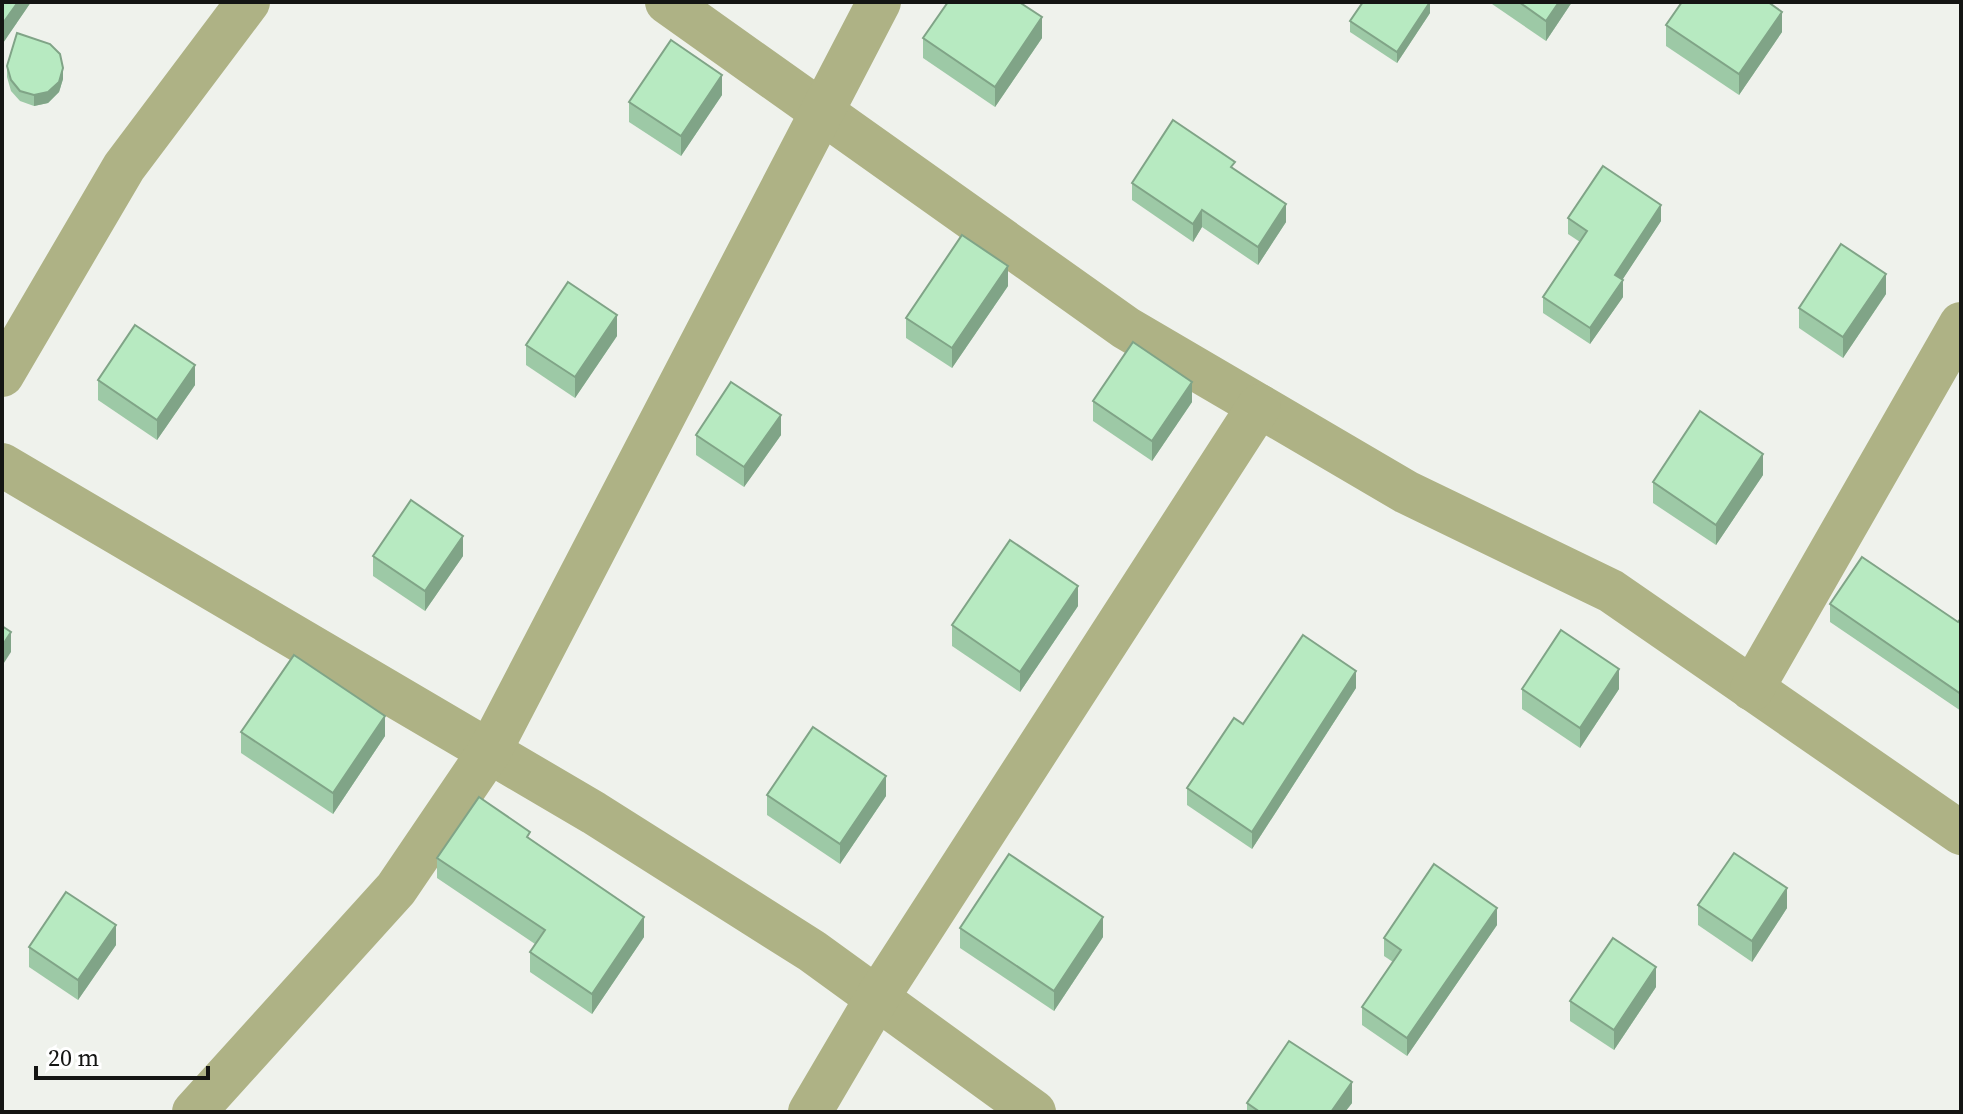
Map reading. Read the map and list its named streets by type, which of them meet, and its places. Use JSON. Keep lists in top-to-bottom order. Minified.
{"scale_bar":"20 m"}
